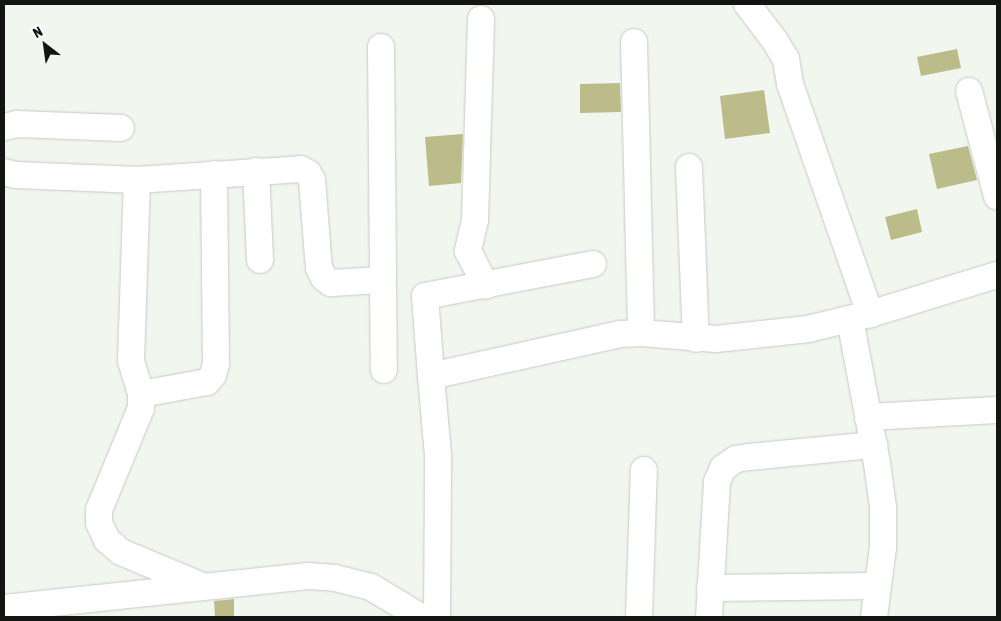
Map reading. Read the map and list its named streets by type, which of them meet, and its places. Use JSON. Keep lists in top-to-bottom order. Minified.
{"north":"top left"}
